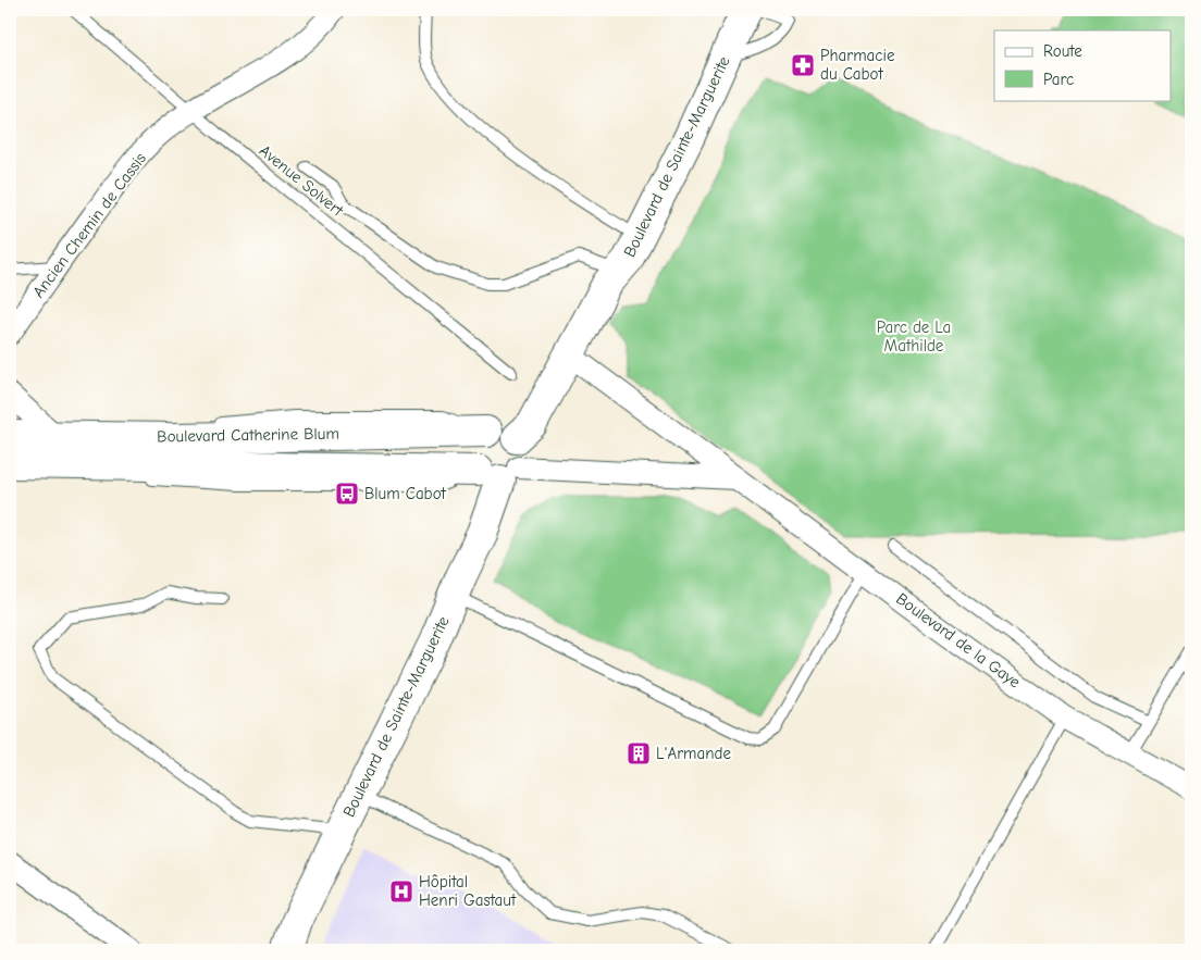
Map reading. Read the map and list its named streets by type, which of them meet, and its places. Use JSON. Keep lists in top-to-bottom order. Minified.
{"streets":{"street":["Boulevard de Sainte-Marguerite","Ancien Chemin de Cassis","Boulevard Catherine Blum","Boulevard de la Gaye"],"lane":["Avenue Solvert"]},"crossings":[["Boulevard de Sainte-Marguerite","Boulevard Catherine Blum"],["Boulevard de Sainte-Marguerite","Boulevard de la Gaye"],["Avenue Solvert","Ancien Chemin de Cassis"]],"parks":["Parc de La Mathilde"],"places":{"pharmacy":["Pharmacie du Cabot"],"bus stop":["Blum Cabot"],"building":["L'Armande"],"hospital":["Hôpital Henri Gastaut"]},"legend":["Route","Parc"]}
